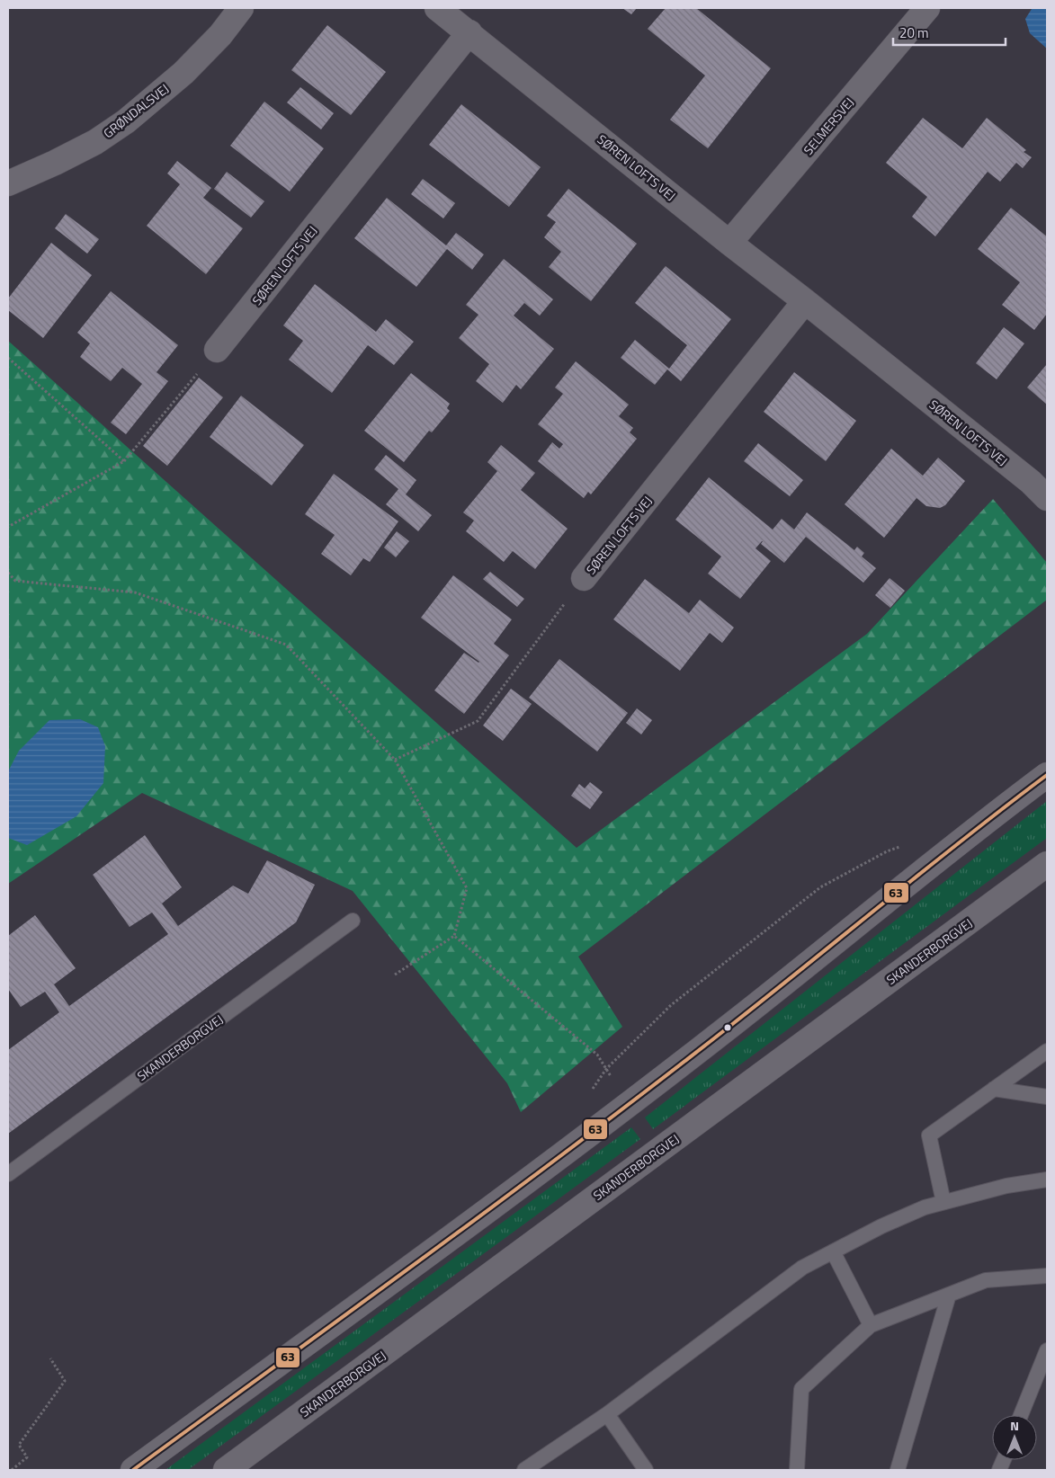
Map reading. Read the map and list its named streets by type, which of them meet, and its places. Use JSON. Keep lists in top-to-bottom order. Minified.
{"streets":{"street":["GRØNDALSVEJ","SELMERSVEJ","SØREN LOFTS VEJ","SKANDERBORGVEJ"]},"crossings":[["SELMERSVEJ","SØREN LOFTS VEJ"]],"lines":["transit line 63"],"scale_bar":"20 m","north":"top"}
